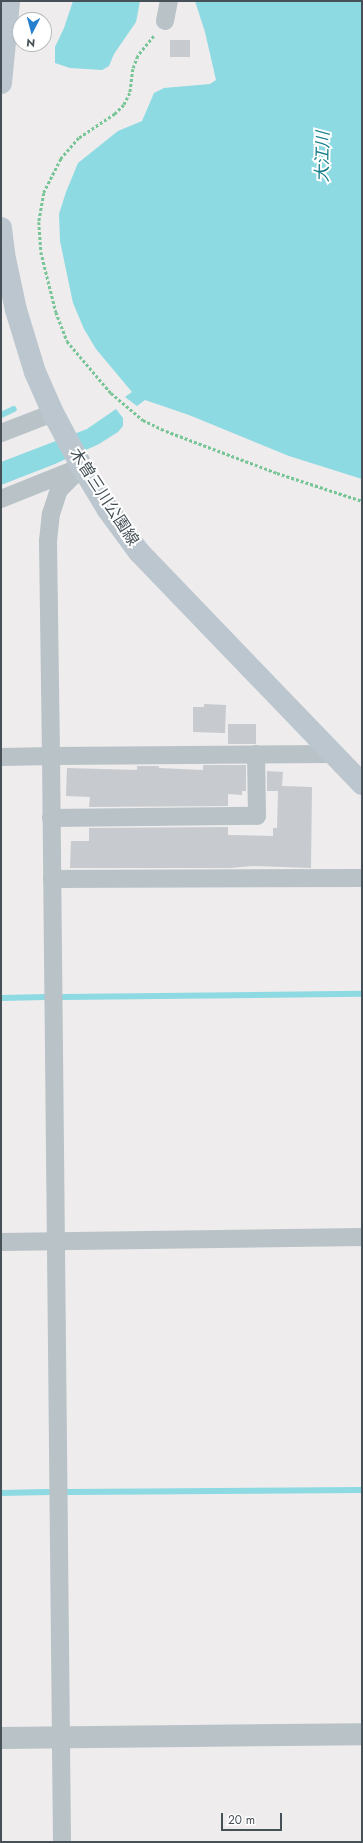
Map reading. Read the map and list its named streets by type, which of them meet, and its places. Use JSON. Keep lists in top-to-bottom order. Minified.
{"streets":{"main road":["木曽三川公園線"]},"water":["大江川"],"scale_bar":"20 m","north":"bottom"}
